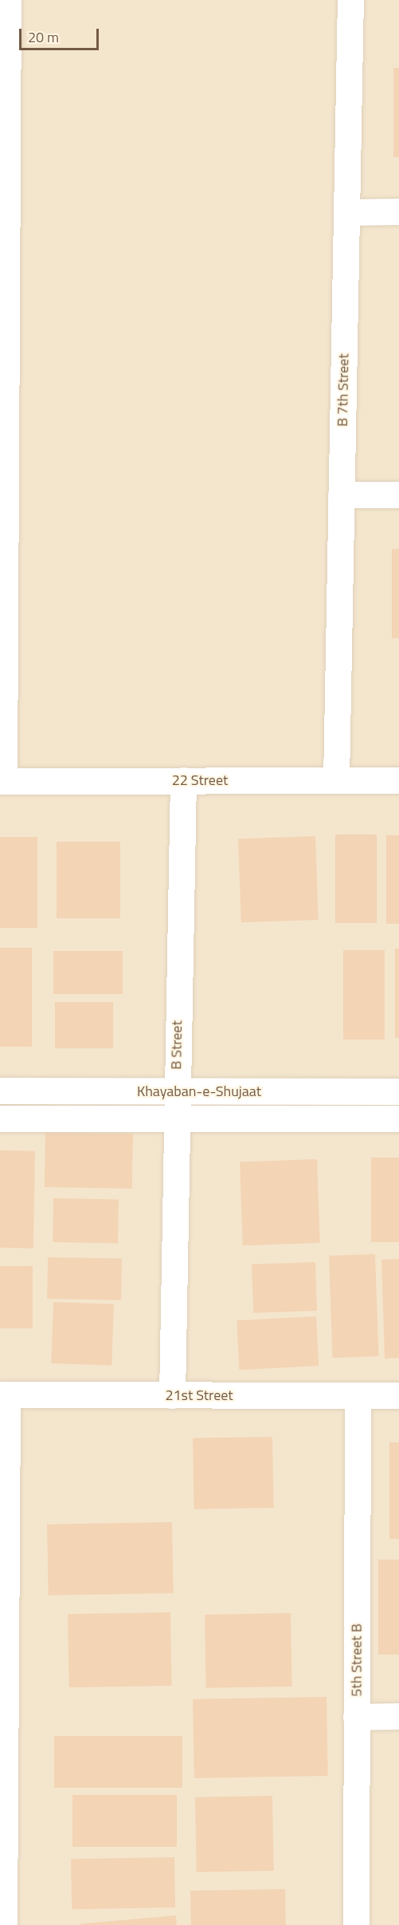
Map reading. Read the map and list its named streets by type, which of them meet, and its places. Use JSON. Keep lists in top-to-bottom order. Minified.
{"streets":{"street":["B 7th Street","22 Street","B Street","Khayaban-e-Shujaat","21st Street","5th Street B"]},"crossings":[["B 7th Street","22 Street"],["22 Street","B Street"],["B Street","Khayaban-e-Shujaat"],["B Street","21st Street"],["21st Street","5th Street B"]],"scale_bar":"20 m"}
